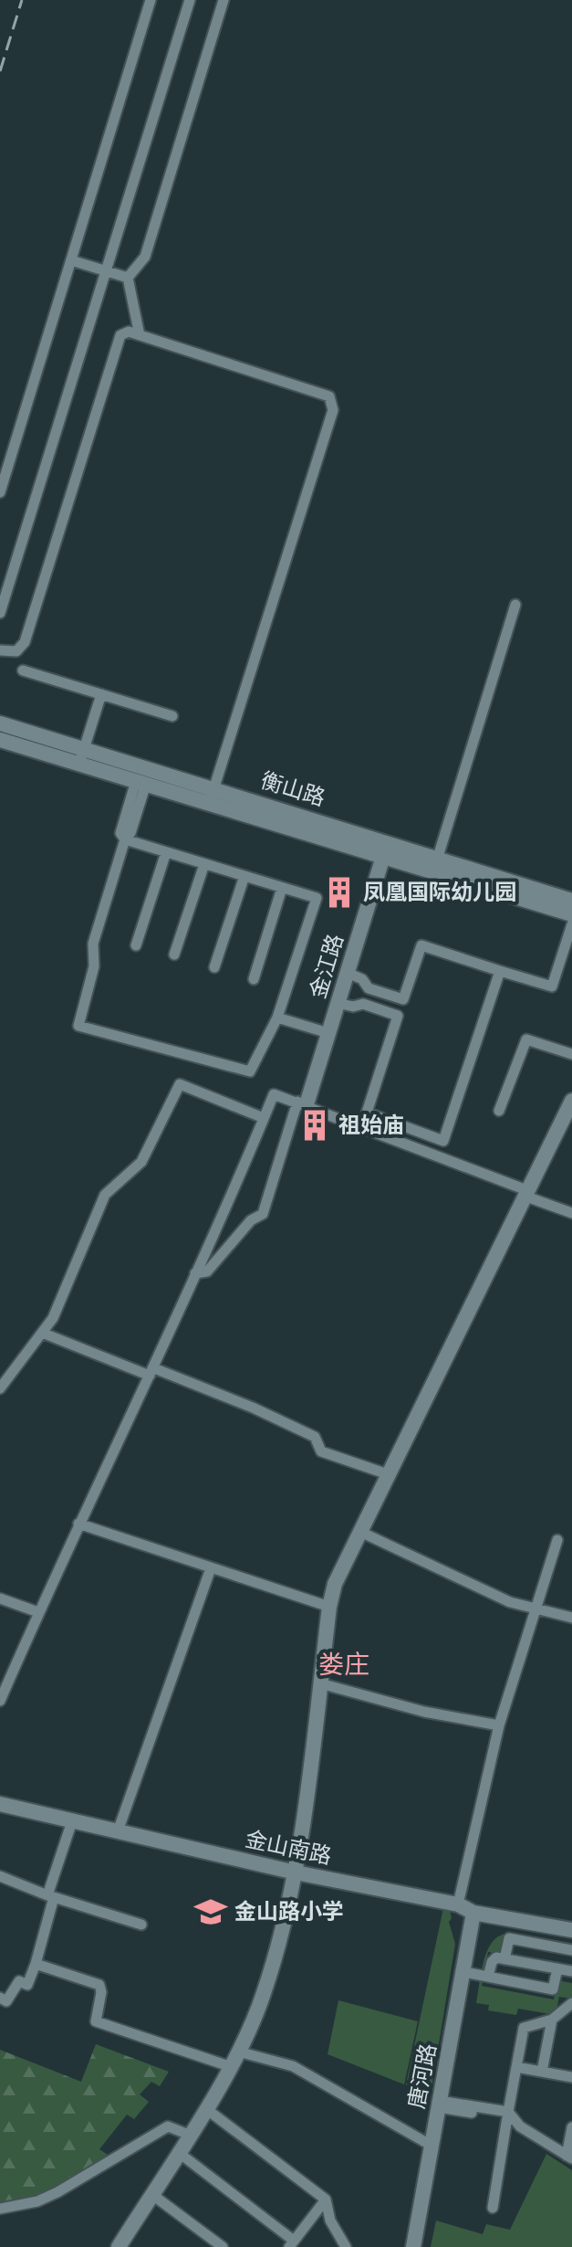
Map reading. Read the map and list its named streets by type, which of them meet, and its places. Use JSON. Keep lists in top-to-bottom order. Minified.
{"streets":{"street":["衡山路","金江路","金山南路","唐河路"]},"crossings":[["衡山路","金江路"],["金山南路","唐河路"]],"districts":["娄庄"],"places":{"building":["凤凰国际幼儿园","祖始庙"],"school or university":["金山路小学"]}}
